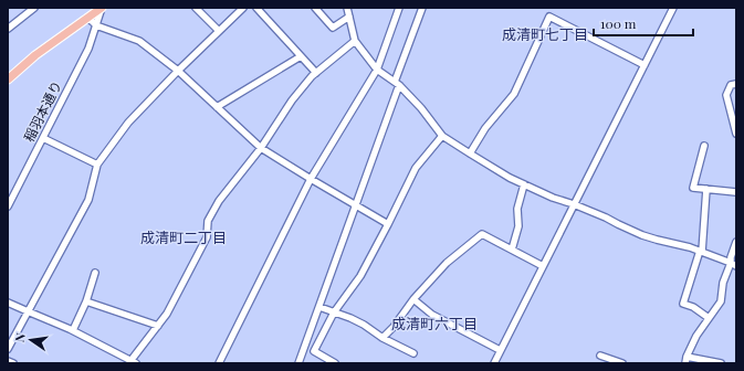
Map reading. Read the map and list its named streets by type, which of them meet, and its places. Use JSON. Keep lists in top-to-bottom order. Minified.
{"streets":{"street":["稲羽本通り"]},"districts":["成清町七丁目","成清町二丁目","成清町六丁目"],"scale_bar":"100 m","north":"left"}
